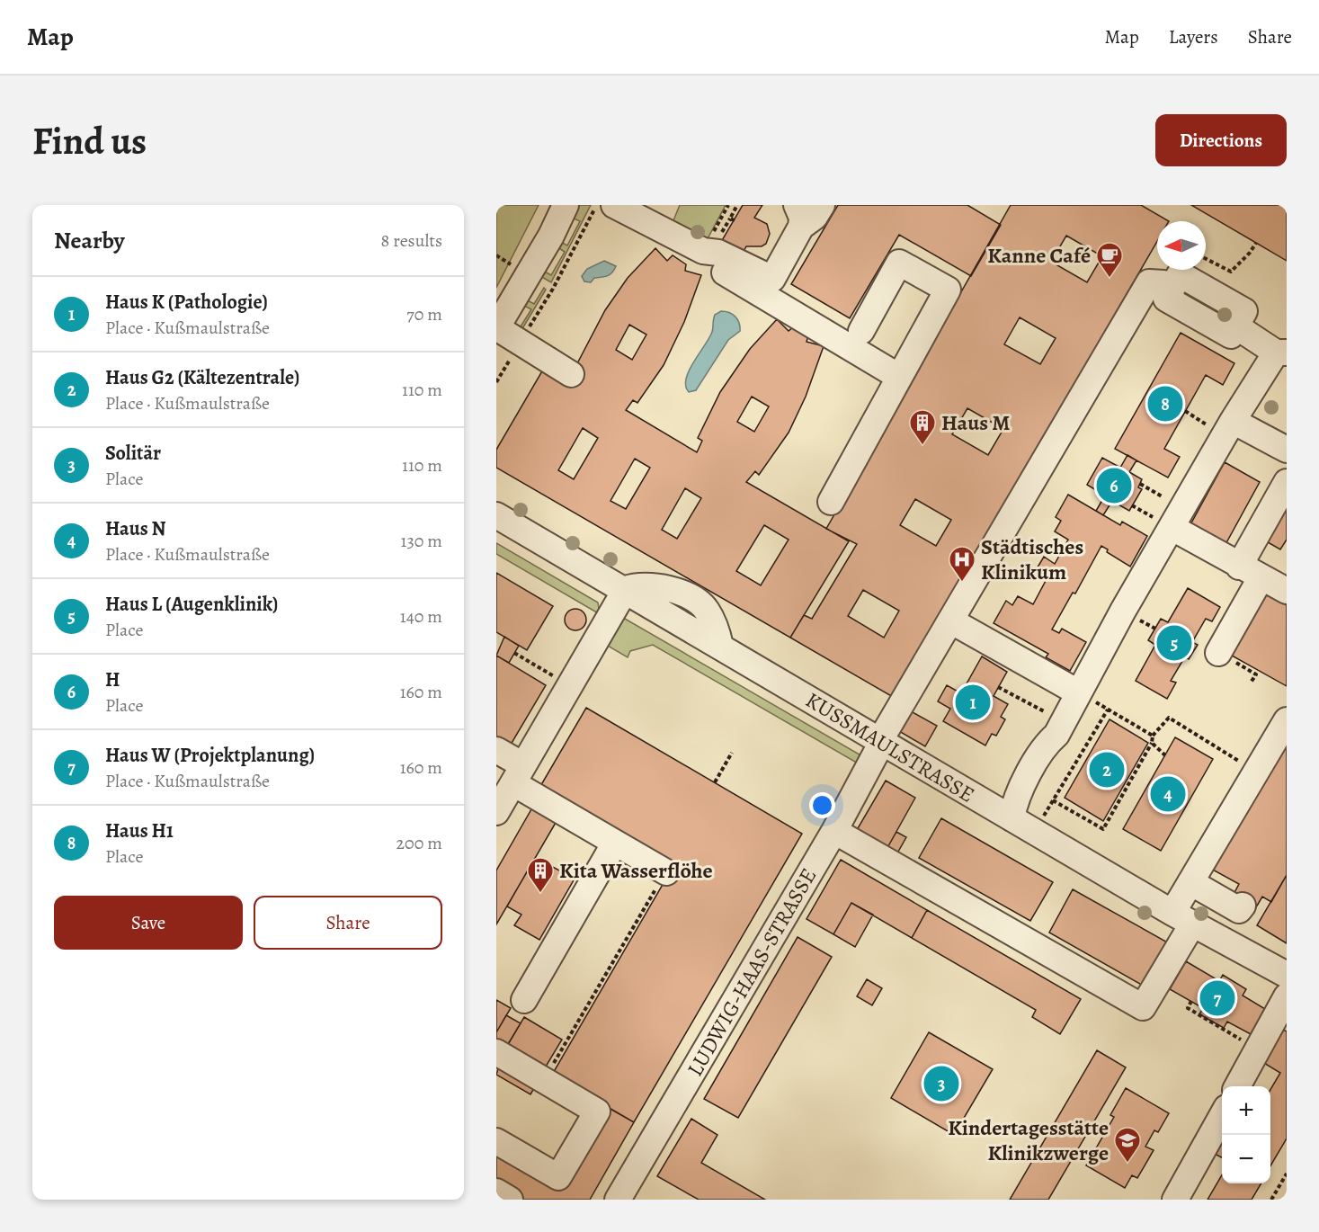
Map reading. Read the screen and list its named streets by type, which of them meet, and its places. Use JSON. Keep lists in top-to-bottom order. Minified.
{"streets":{"street":["KUSSMAULSTRASSE","LUDWIG-HAAS-STRASSE"]},"crossings":[["KUSSMAULSTRASSE","LUDWIG-HAAS-STRASSE"]],"places":{"cafe":["Kanne Café"],"building":["Haus M","Kita Wasserflöhe"],"hospital":["Städtisches Klinikum"],"school or university":["Kindertagesstätte Klinikzwerge"]},"north":"left","page":{"header":"Map","nav":["Map","Layers","Share"],"buttons":["Directions",["Save","Share"]],"title":"Find us","heading":["Nearby","8 results"],"list":[{"mark":"1","name":"Haus K (Pathologie)","note":"Place · Kußmaulstraße","value":"70 m"},{"mark":"2","name":"Haus G2 (Kältezentrale)","note":"Place · Kußmaulstraße","value":"110 m"},{"mark":"3","name":"Solitär","note":"Place","value":"110 m"},{"mark":"4","name":"Haus N","note":"Place · Kußmaulstraße","value":"130 m"},{"mark":"5","name":"Haus L (Augenklinik)","note":"Place","value":"140 m"},{"mark":"6","name":"H","note":"Place","value":"160 m"},{"mark":"7","name":"Haus W (Projektplanung)","note":"Place · Kußmaulstraße","value":"160 m"},{"mark":"8","name":"Haus H1","note":"Place","value":"200 m"}],"pins":["8","6","5","1","2","4","7","3"],"map_buttons":["+","−"]}}
